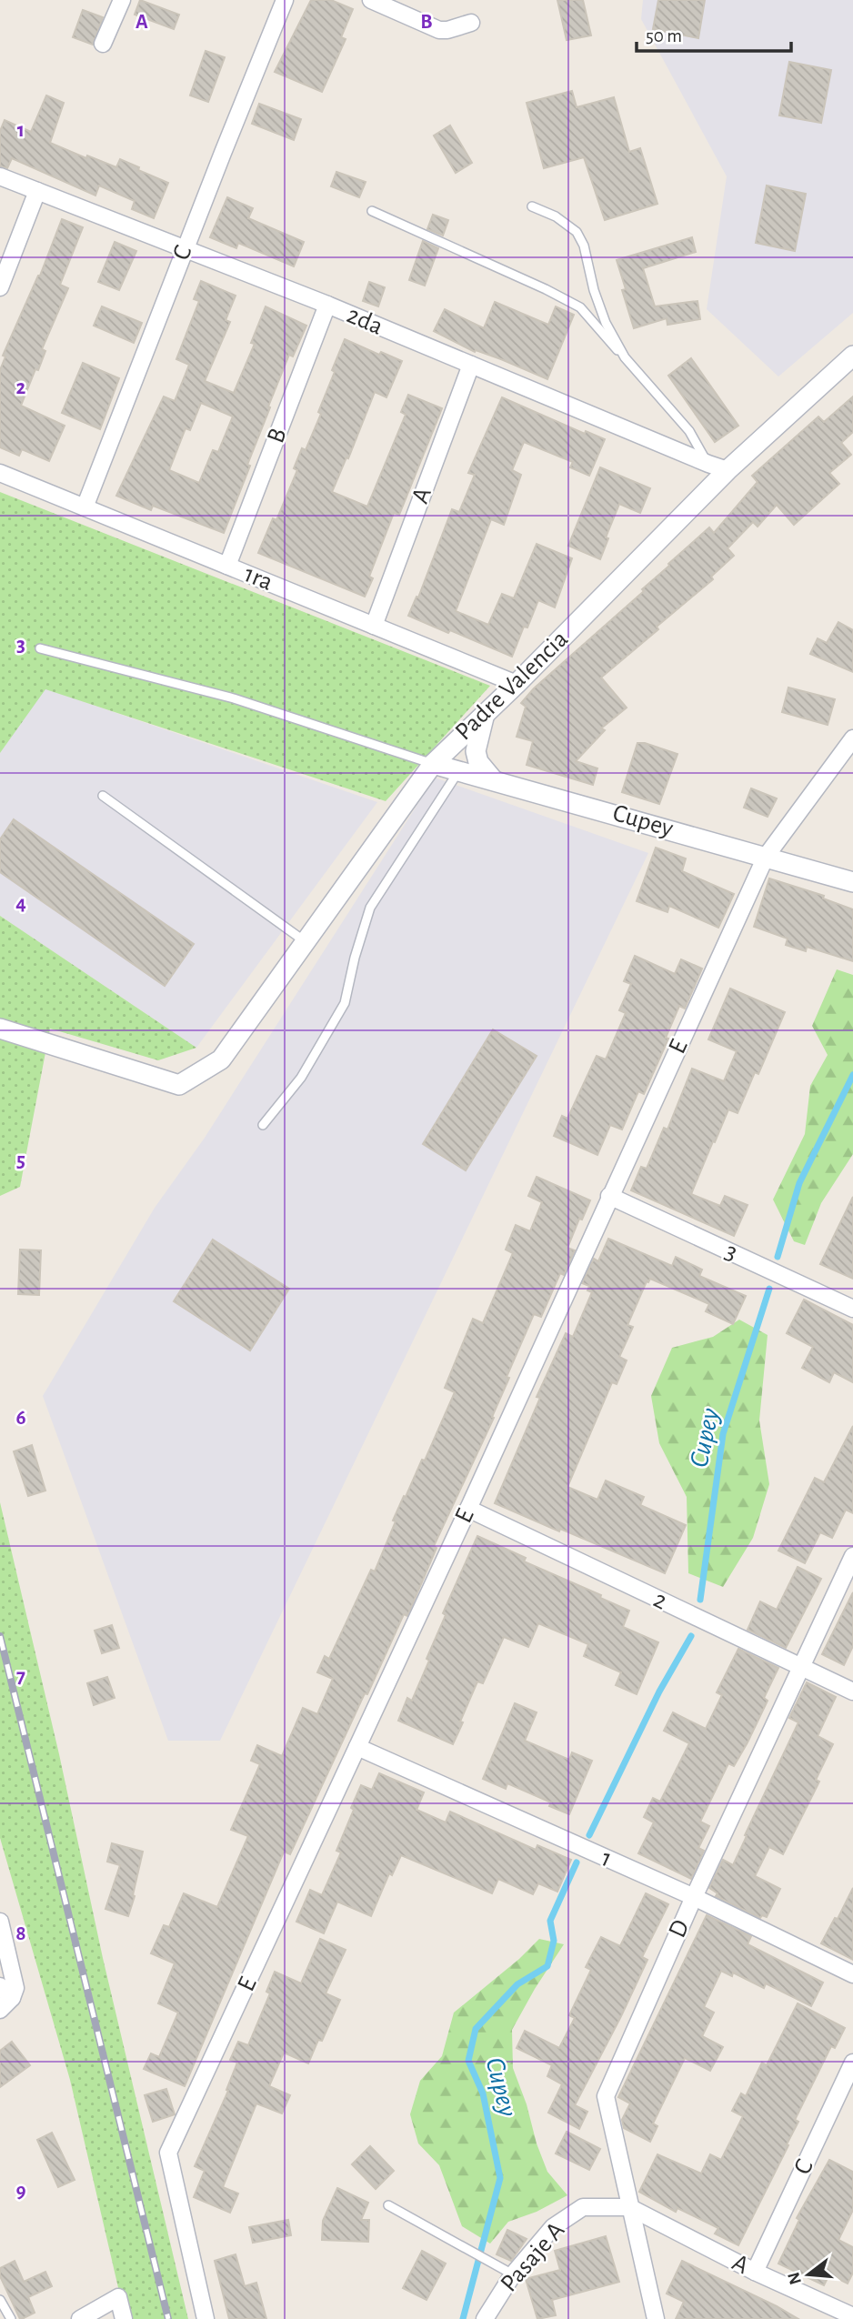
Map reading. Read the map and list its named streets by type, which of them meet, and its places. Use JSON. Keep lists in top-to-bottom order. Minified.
{"streets":{"street":["C","2da","B","A","1ra","Padre Valencia","Cupey","E","3","2","1","D","Pasaje A"]},"crossings":[["C","2da"],["C","A"],["C","1ra"],["2da","B"],["2da","A"],["2da","Padre Valencia"],["B","1ra"],["A","1ra"],["A","D"],["A","Pasaje A"],["1ra","Padre Valencia"],["Padre Valencia","Cupey"],["Cupey","E"],["E","3"],["E","2"],["E","1"],["2","D"],["1","D"],["D","Pasaje A"]],"water":["Cupey"],"scale_bar":"50 m","north":"left","grid":{"columns":["A","B"],"rows":["1","2","3","4","5","6","7","8","9"]}}
